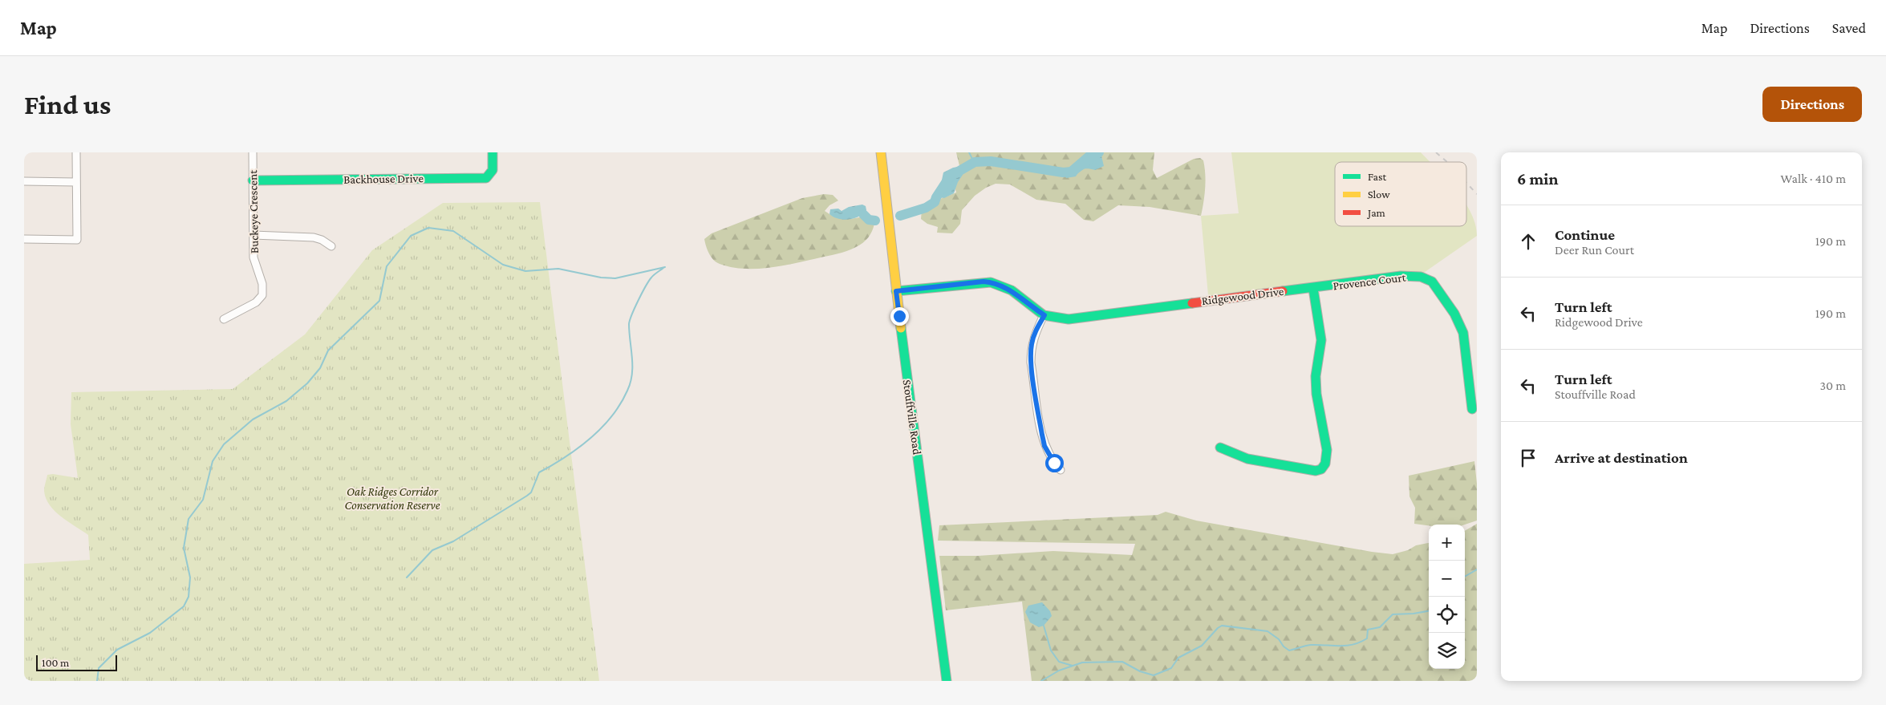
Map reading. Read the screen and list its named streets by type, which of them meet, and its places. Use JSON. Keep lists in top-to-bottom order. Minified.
{"streets":{"street":["Backhouse Drive","Buckeye Crescent","Provence Court","Ridgewood Drive","Stouffville Road"]},"crossings":[["Backhouse Drive","Buckeye Crescent"],["Provence Court","Ridgewood Drive"],["Ridgewood Drive","Stouffville Road"]],"parks":["Oak Ridges Corridor Conservation Reserve"],"legend":["Fast","Slow","Jam"],"scale_bar":"100 m","page":{"header":"Map","nav":["Map","Directions","Saved"],"buttons":"Directions","title":"Find us","heading":["6 min","Walk · 410 m"],"list":[["Continue","Deer Run Court","190 m"],["Turn left","Ridgewood Drive","190 m"],["Turn left","Stouffville Road","30 m"],"Arrive at destination"],"map_buttons":["+","−"],"scale":"100 m"}}
